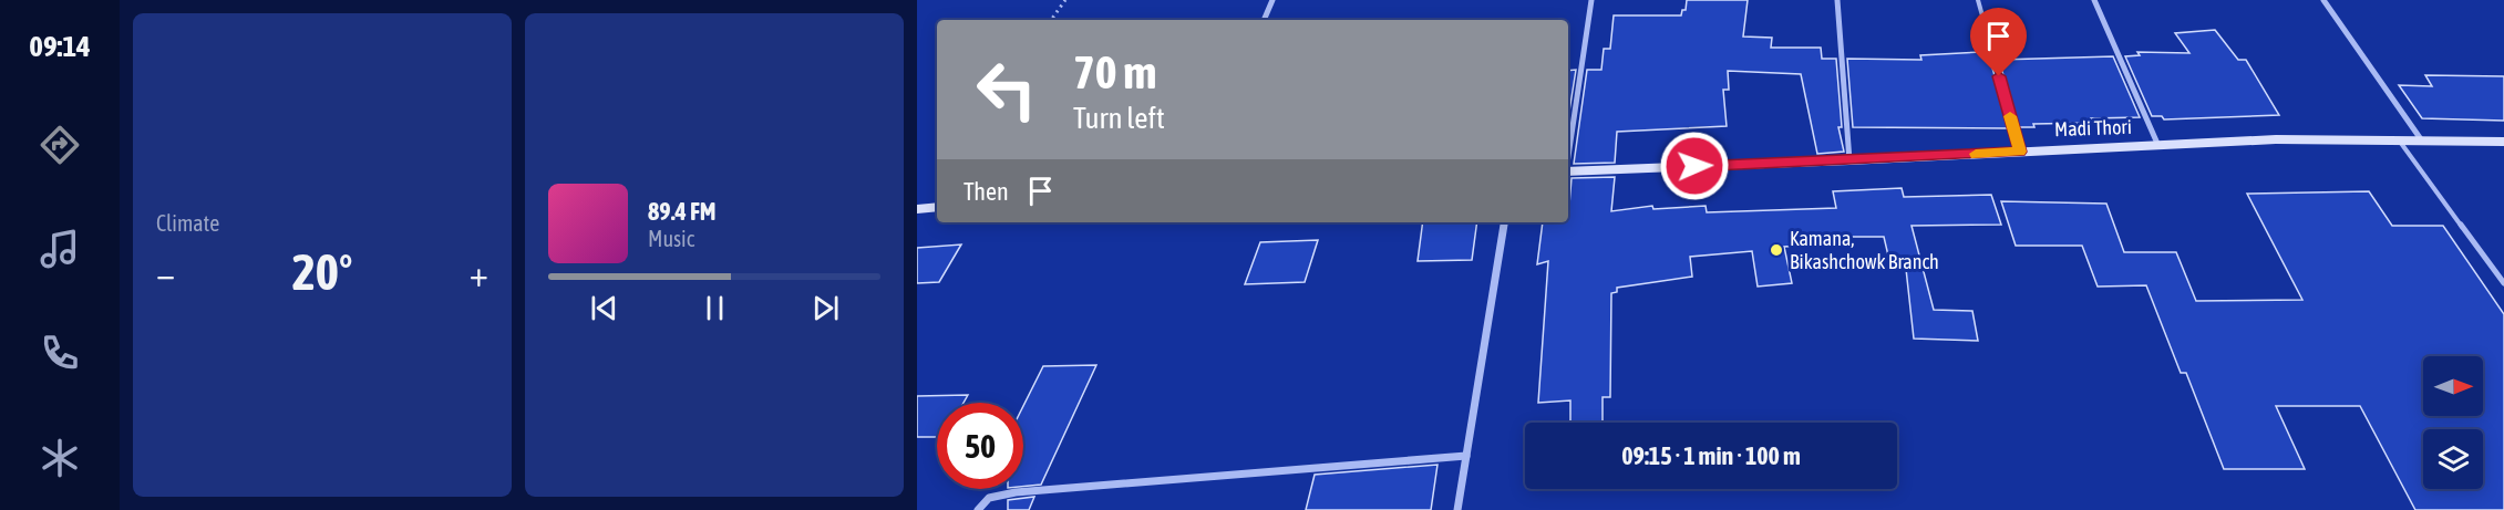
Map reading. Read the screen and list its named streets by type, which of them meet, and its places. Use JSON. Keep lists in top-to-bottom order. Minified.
{"streets":{"main road":["Madi Thori"]},"places":["Kamana, Bikashchowk Branch"],"north":"right","page":{"tabs":"09:14","tile":"Climate","turn":["70 m","Turn left"],"then":"Then","song":["89.4 FM","Music"],"heat":["−","20°","+"],"limit":"50","trip":"09:15 · 1 min · 100 m"}}
